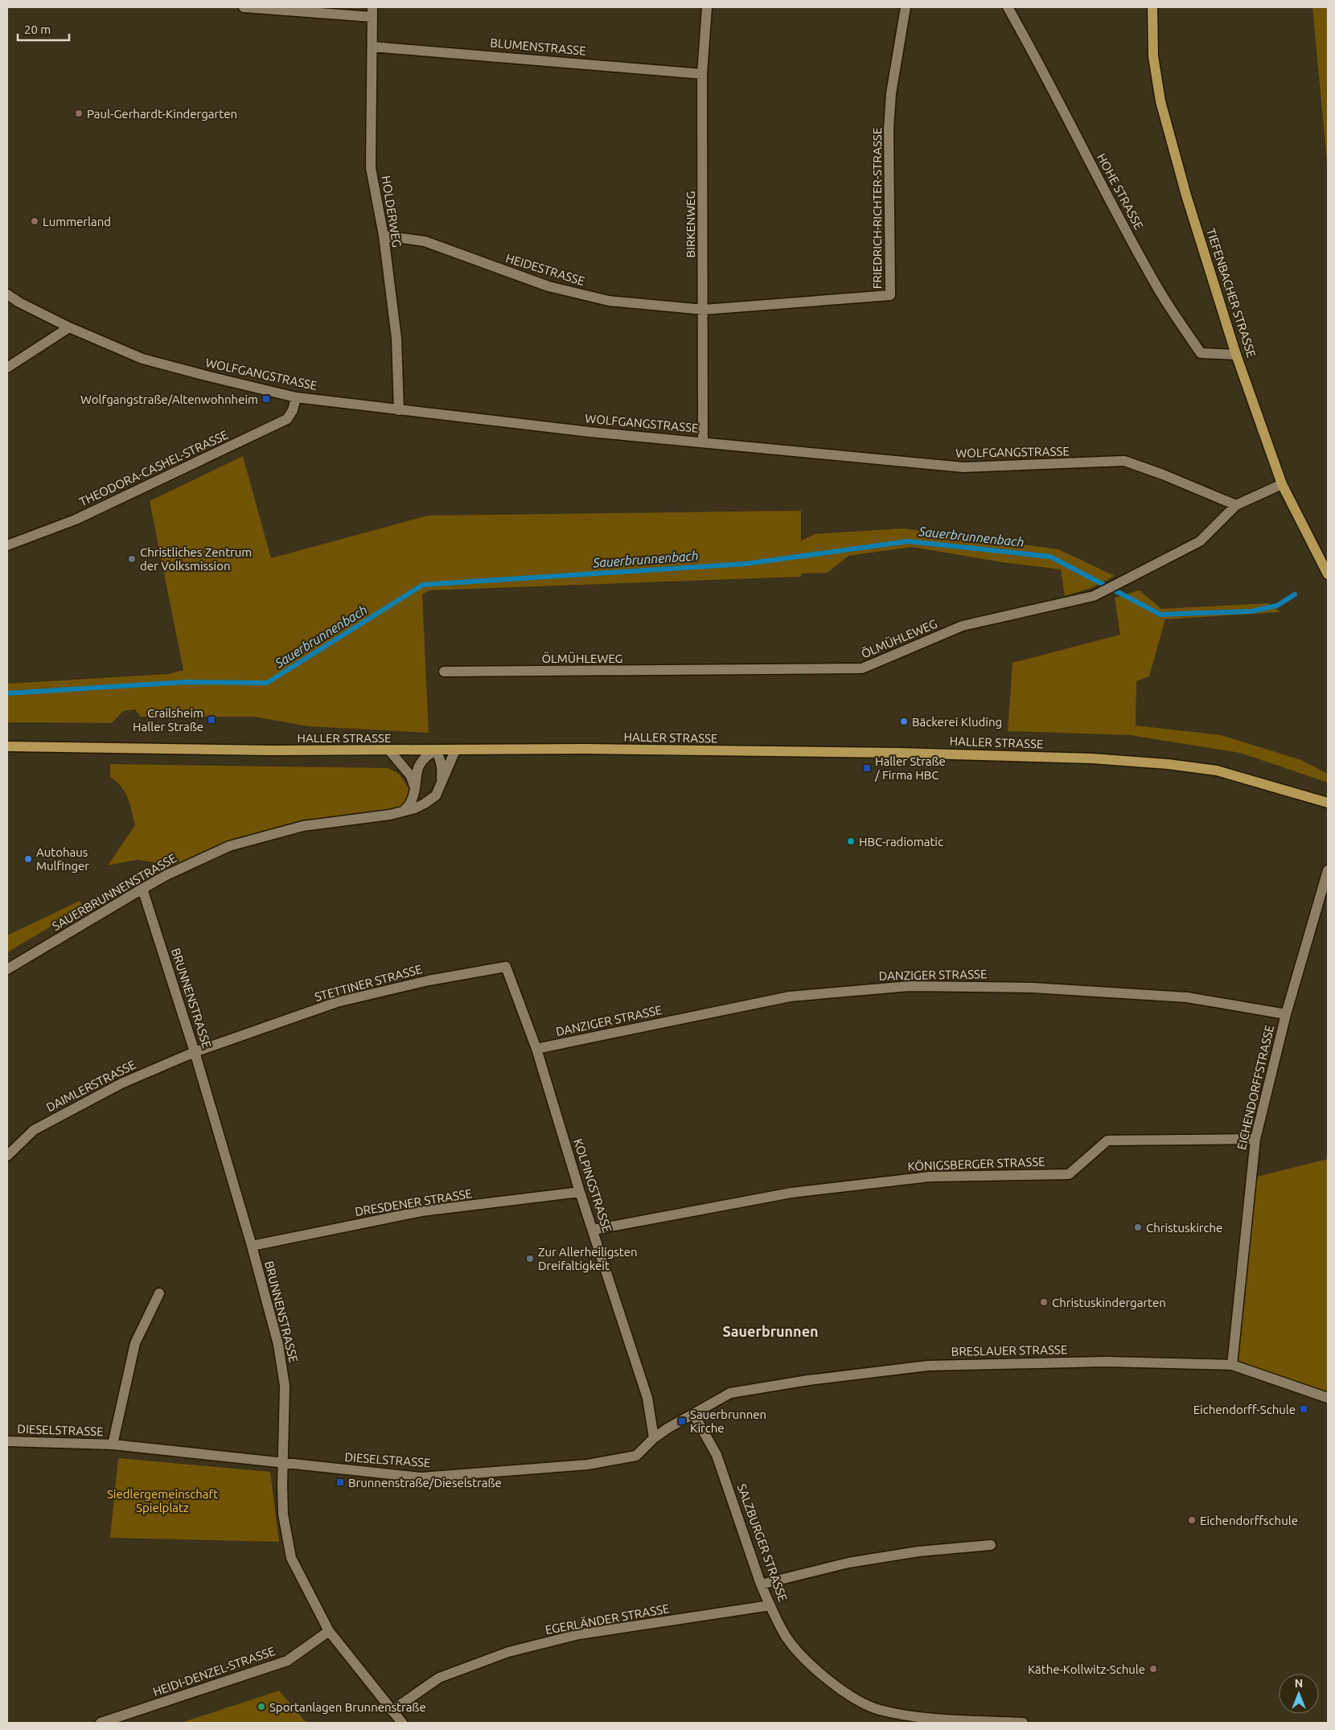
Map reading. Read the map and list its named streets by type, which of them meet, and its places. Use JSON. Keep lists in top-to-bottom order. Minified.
{"streets":{"main road":["TIEFENBACHER STRASSE","HALLER STRASSE"],"street":["BLUMENSTRASSE","HOHE STRASSE","FRIEDRICH-RICHTER-STRASSE","HOLDERWEG","BIRKENWEG","HEIDESTRASSE","WOLFGANGSTRASSE","THEODORA-CASHEL-STRASSE","ÖLMÜHLEWEG","SAUERBRUNNENSTRASSE","DANZIGER STRASSE","STETTINER STRASSE","BRUNNENSTRASSE","DAIMLERSTRASSE","EICHENDORFFSTRASSE","KÖNIGSBERGER STRASSE","KOLPINGSTRASSE","DRESDENER STRASSE","BRESLAUER STRASSE","DIESELSTRASSE","SALZBURGER STRASSE","EGERLÄNDER STRASSE","HEIDI-DENZEL-STRASSE"]},"crossings":[["BLUMENSTRASSE","HOLDERWEG"],["BLUMENSTRASSE","BIRKENWEG"],["HOHE STRASSE","TIEFENBACHER STRASSE"],["FRIEDRICH-RICHTER-STRASSE","BIRKENWEG"],["FRIEDRICH-RICHTER-STRASSE","HEIDESTRASSE"],["HOLDERWEG","HEIDESTRASSE"],["HOLDERWEG","WOLFGANGSTRASSE"],["BIRKENWEG","HEIDESTRASSE"],["BIRKENWEG","WOLFGANGSTRASSE"],["WOLFGANGSTRASSE","THEODORA-CASHEL-STRASSE"],["WOLFGANGSTRASSE","ÖLMÜHLEWEG"],["HALLER STRASSE","SAUERBRUNNENSTRASSE"],["SAUERBRUNNENSTRASSE","BRUNNENSTRASSE"],["DANZIGER STRASSE","EICHENDORFFSTRASSE"],["DANZIGER STRASSE","KOLPINGSTRASSE"],["STETTINER STRASSE","BRUNNENSTRASSE"],["STETTINER STRASSE","DAIMLERSTRASSE"],["STETTINER STRASSE","KOLPINGSTRASSE"],["BRUNNENSTRASSE","DAIMLERSTRASSE"],["BRUNNENSTRASSE","DRESDENER STRASSE"],["BRUNNENSTRASSE","DIESELSTRASSE"],["BRUNNENSTRASSE","EGERLÄNDER STRASSE"],["BRUNNENSTRASSE","HEIDI-DENZEL-STRASSE"],["EICHENDORFFSTRASSE","KÖNIGSBERGER STRASSE"],["EICHENDORFFSTRASSE","BRESLAUER STRASSE"],["KÖNIGSBERGER STRASSE","KOLPINGSTRASSE"],["KOLPINGSTRASSE","DRESDENER STRASSE"],["KOLPINGSTRASSE","BRESLAUER STRASSE"],["KOLPINGSTRASSE","DIESELSTRASSE"],["BRESLAUER STRASSE","DIESELSTRASSE"],["BRESLAUER STRASSE","SALZBURGER STRASSE"],["SALZBURGER STRASSE","EGERLÄNDER STRASSE"]],"districts":["Sauerbrunnen"],"water":["Sauerbrunnenbach"],"parks":["Siedlergemeinschaft Spielplatz"],"places":{"other":["Paul-Gerhardt-Kindergarten","Lummerland","Christliches Zentrum der Volksmission","Bäckerei Kluding","HBC-radiomatic","Autohaus Mulfinger","Christuskirche","Zur Allerheiligsten Dreifaltigkeit","Christuskindergarten","Eichendorffschule","Käthe-Kollwitz-Schule","Sportanlagen Brunnenstraße"],"transit":["Wolfgangstraße/Altenwohnheim","Crailsheim Haller Straße","Haller Straße / Firma HBC","Eichendorff-Schule","Sauerbrunnen Kirche","Brunnenstraße/Dieselstraße"]},"scale_bar":"20 m","north":"top"}
